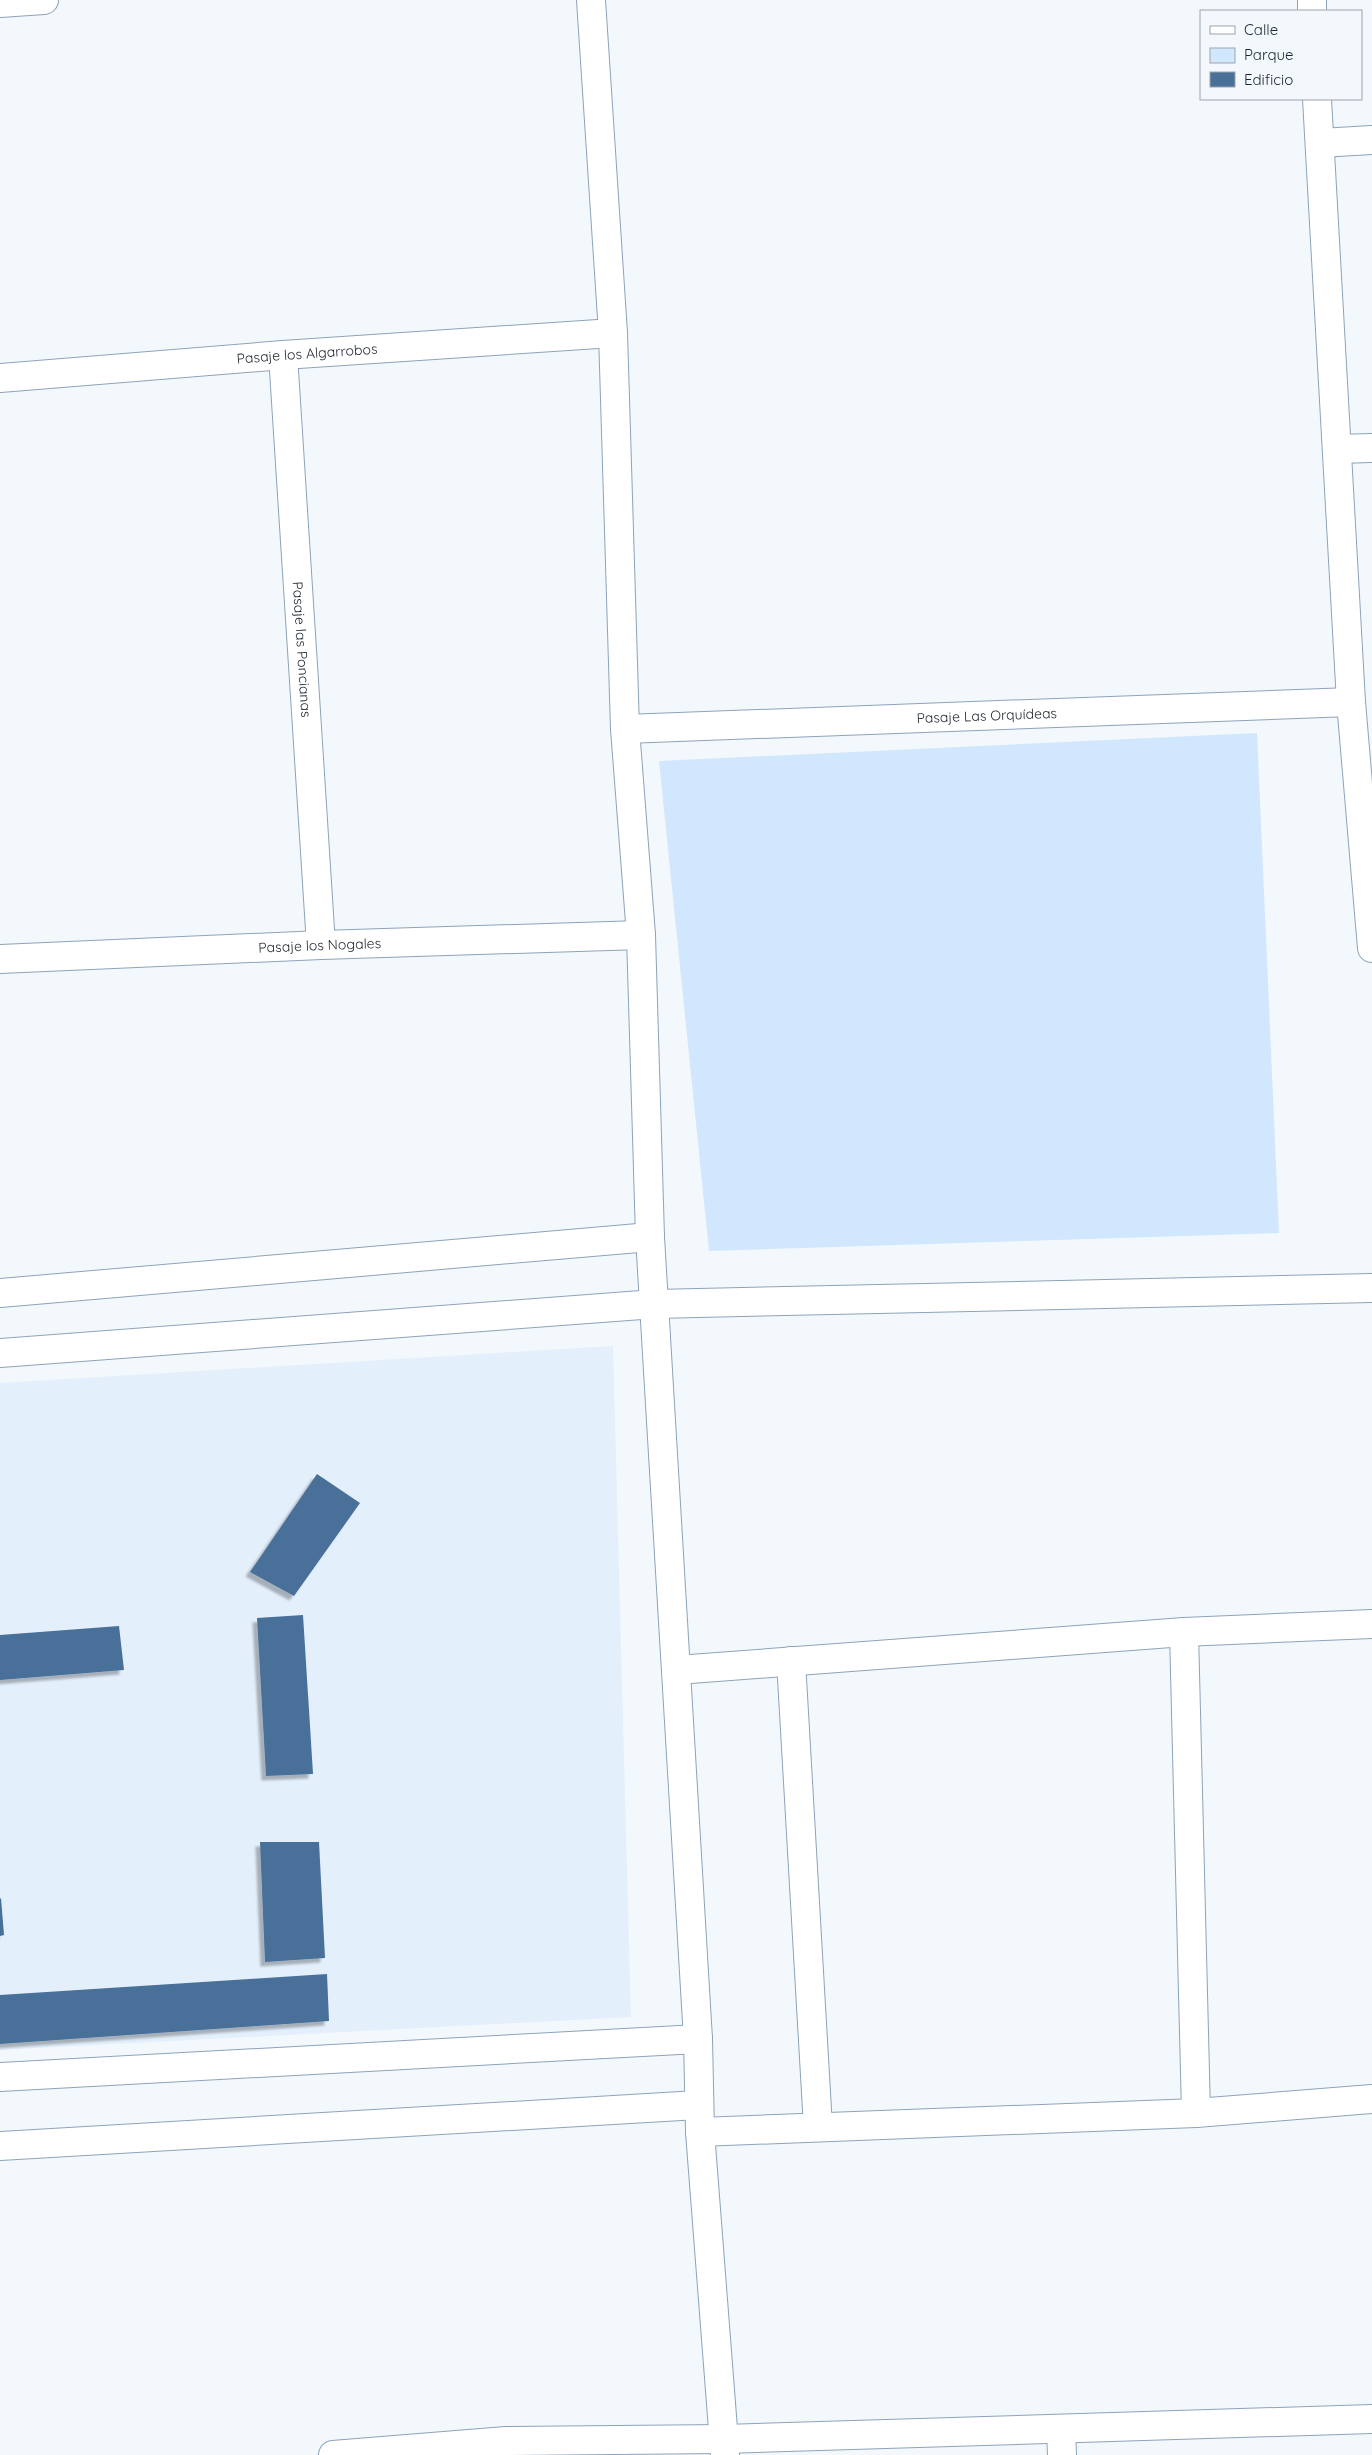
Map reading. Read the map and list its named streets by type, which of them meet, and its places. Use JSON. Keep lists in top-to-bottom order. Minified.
{"streets":{"street":["Pasaje los Algarrobos","Pasaje las Poncianas","Pasaje Las Orquídeas","Pasaje los Nogales"]},"crossings":[["Pasaje los Algarrobos","Pasaje las Poncianas"],["Pasaje las Poncianas","Pasaje los Nogales"]],"legend":["Calle","Parque","Edificio"]}
